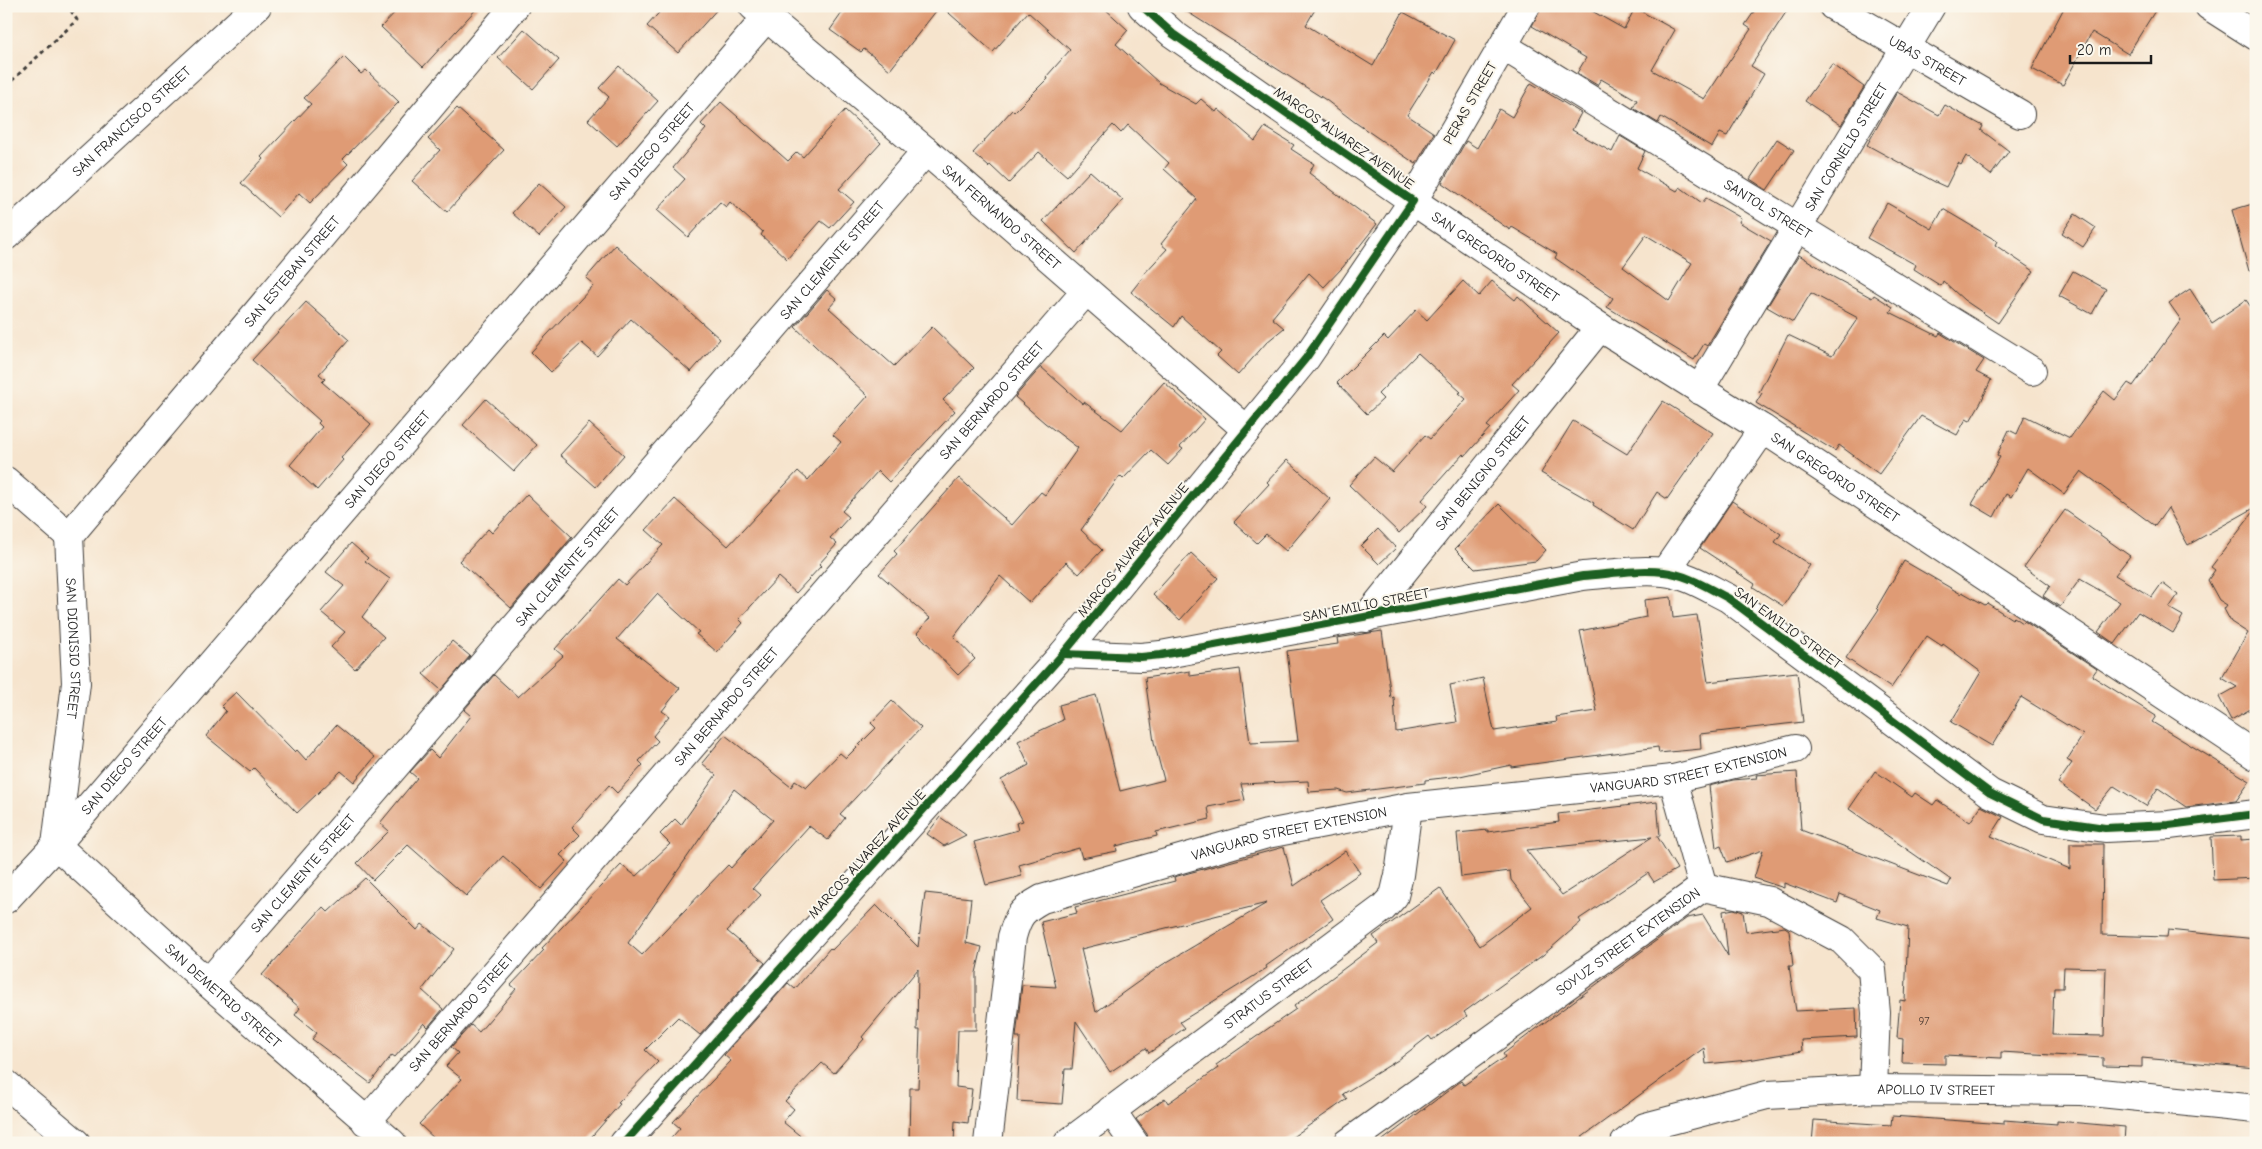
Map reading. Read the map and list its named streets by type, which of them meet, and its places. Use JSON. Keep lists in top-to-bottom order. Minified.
{"streets":{"street":["UBAS STREET","PERAS STREET","SAN FRANCISCO STREET","MARCOS ALVAREZ AVENUE","SAN CORNELIO STREET","SAN DIEGO STREET","SANTOL STREET","SAN FERNANDO STREET","SAN GREGORIO STREET","SAN CLEMENTE STREET","SAN ESTEBAN STREET","SAN BERNARDO STREET","SAN BENIGNO STREET","SAN EMILIO STREET","SAN DIONISIO STREET","VANGUARD STREET EXTENSION","SOYUZ STREET EXTENSION","STRATUS STREET","SAN DEMETRIO STREET","APOLLO IV STREET"]},"crossings":[["UBAS STREET","SAN CORNELIO STREET"],["PERAS STREET","MARCOS ALVAREZ AVENUE"],["PERAS STREET","SANTOL STREET"],["PERAS STREET","SAN GREGORIO STREET"],["MARCOS ALVAREZ AVENUE","SAN FERNANDO STREET"],["MARCOS ALVAREZ AVENUE","SAN GREGORIO STREET"],["MARCOS ALVAREZ AVENUE","SAN EMILIO STREET"],["SAN CORNELIO STREET","SANTOL STREET"],["SAN CORNELIO STREET","SAN GREGORIO STREET"],["SAN DIEGO STREET","SAN FERNANDO STREET"],["SAN DIEGO STREET","SAN DIONISIO STREET"],["SAN DIEGO STREET","SAN DEMETRIO STREET"],["SAN FERNANDO STREET","SAN CLEMENTE STREET"],["SAN FERNANDO STREET","SAN BERNARDO STREET"],["SAN GREGORIO STREET","SAN BENIGNO STREET"],["SAN CLEMENTE STREET","SAN DEMETRIO STREET"],["SAN ESTEBAN STREET","SAN DIONISIO STREET"],["SAN BERNARDO STREET","SAN DEMETRIO STREET"],["SAN BENIGNO STREET","SAN EMILIO STREET"],["SAN DIONISIO STREET","SAN DEMETRIO STREET"],["VANGUARD STREET EXTENSION","STRATUS STREET"],["SOYUZ STREET EXTENSION","APOLLO IV STREET"]],"house_numbers":["97"],"scale_bar":"20 m"}
